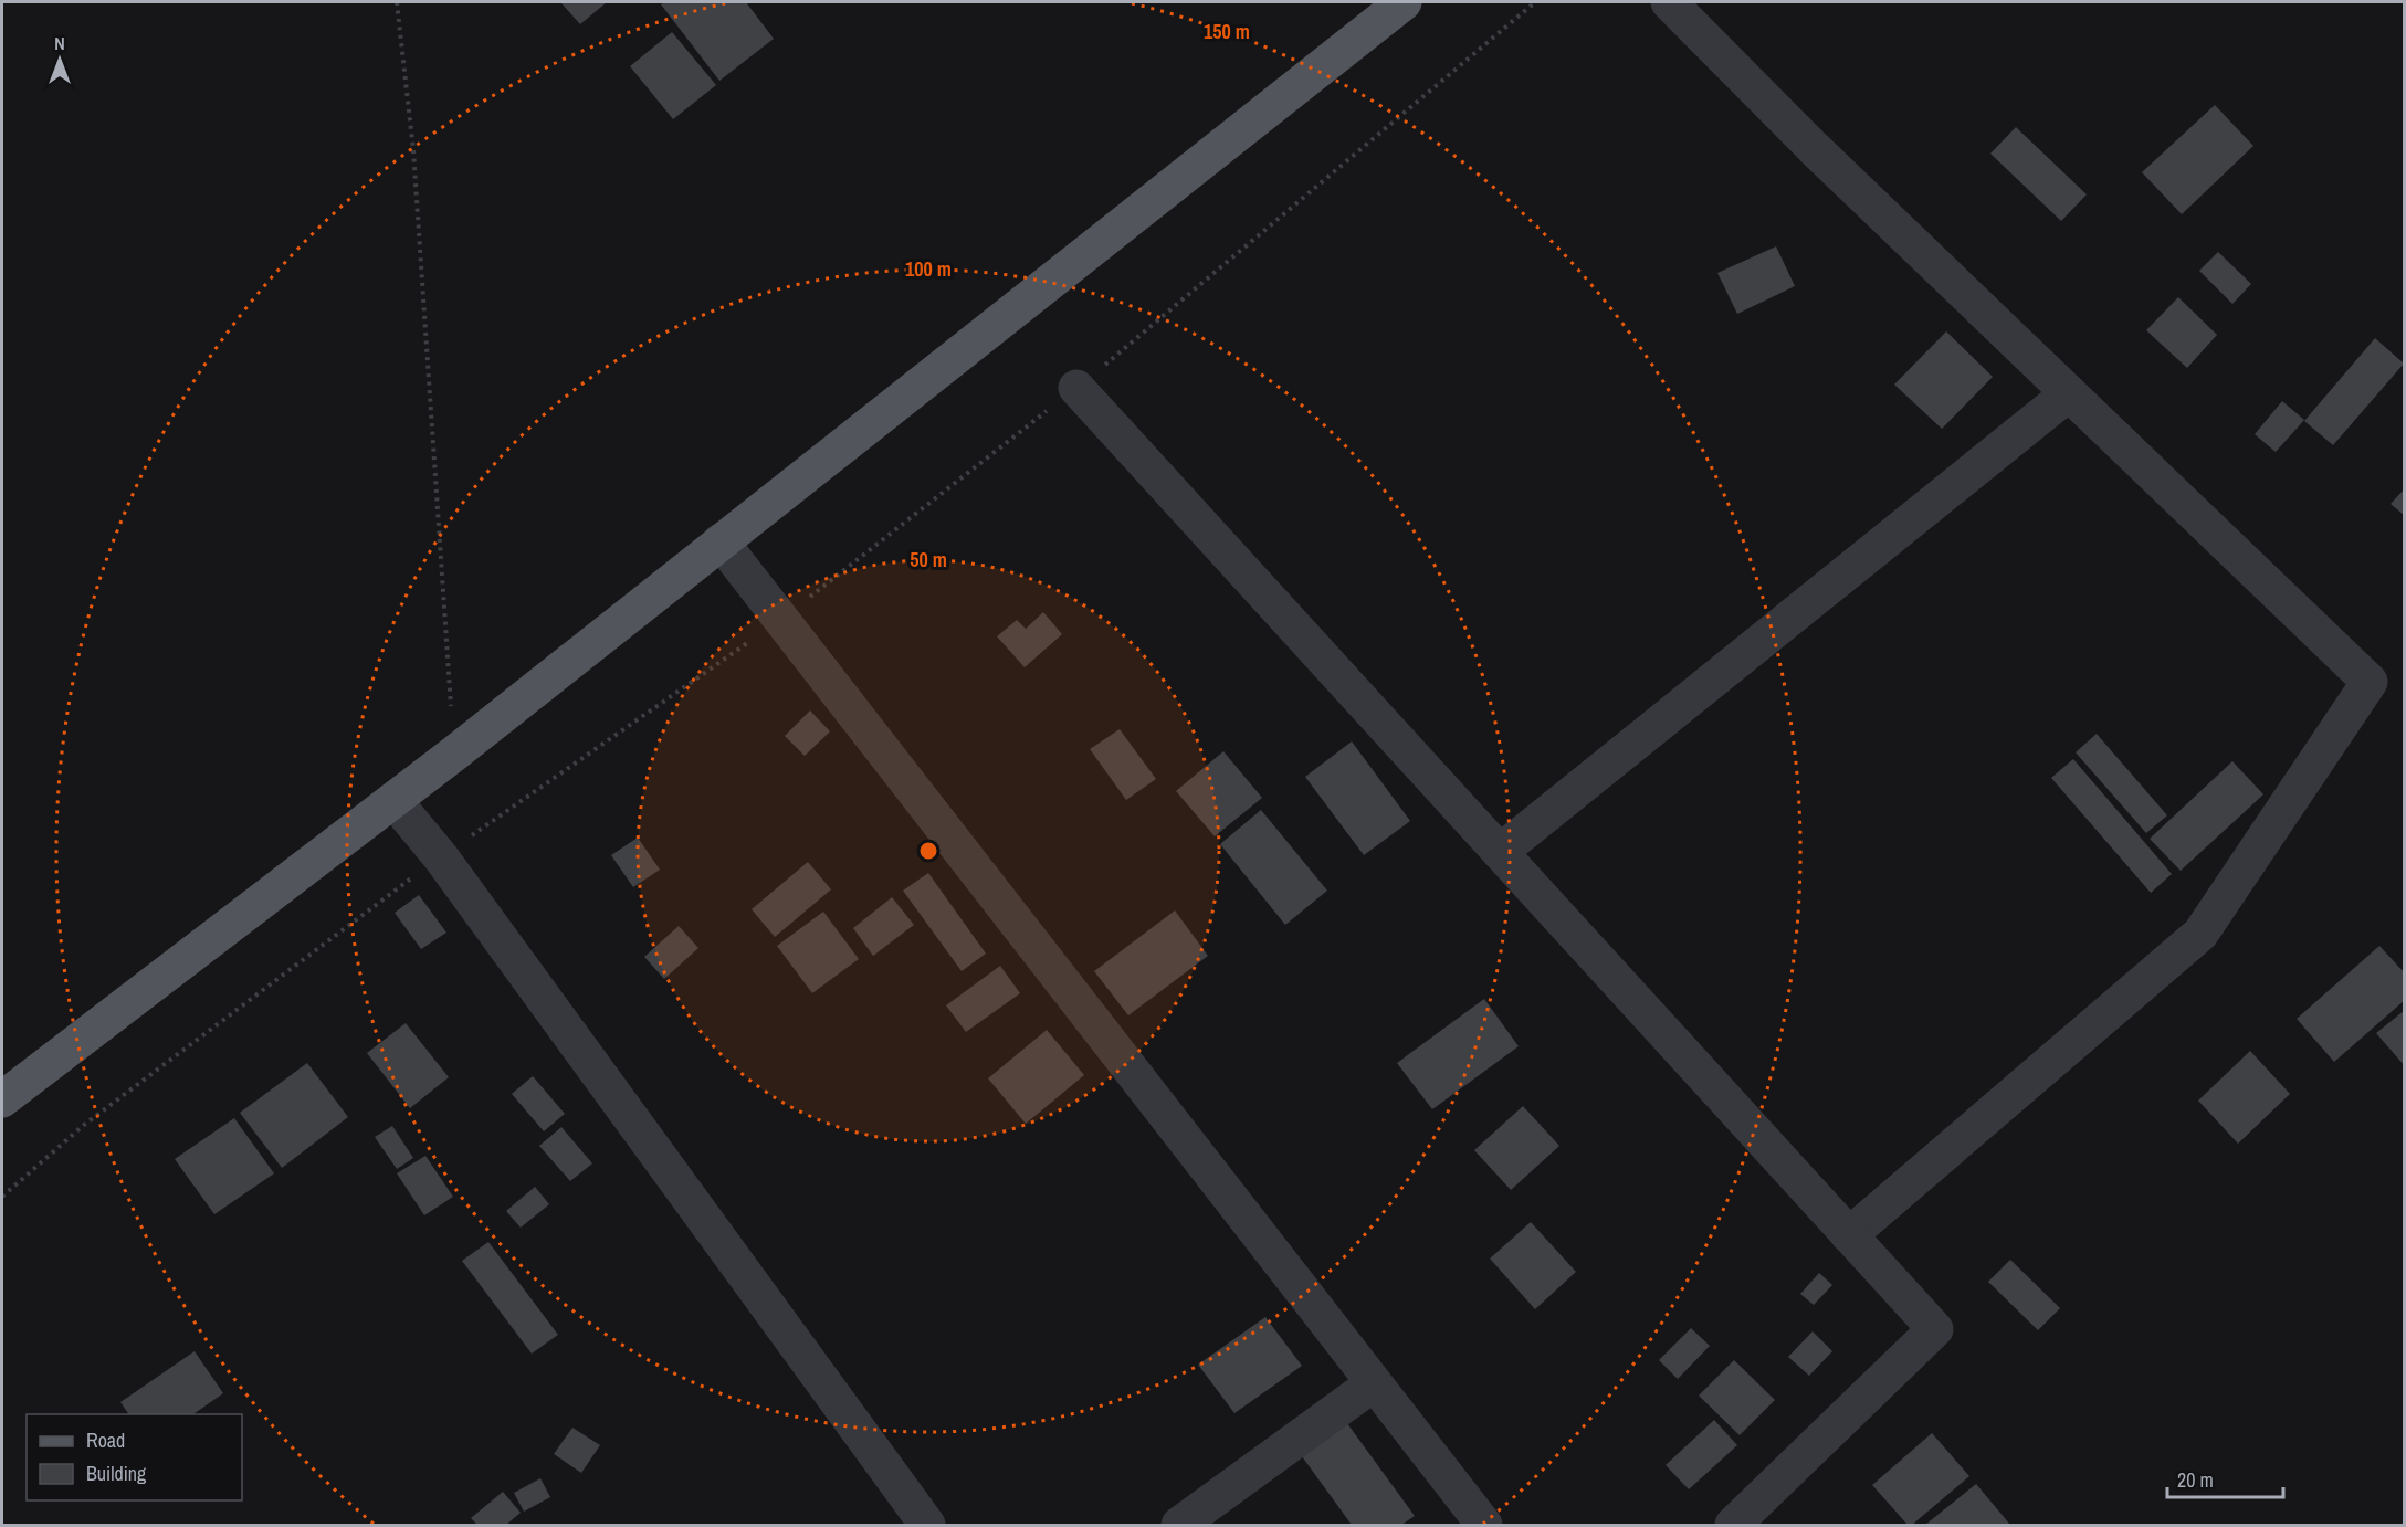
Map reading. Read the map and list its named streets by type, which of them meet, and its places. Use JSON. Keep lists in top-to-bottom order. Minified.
{"legend":["Road","Building"],"scale_bar":"20 m","north":"top","rings":["150 m","100 m","50 m"]}
